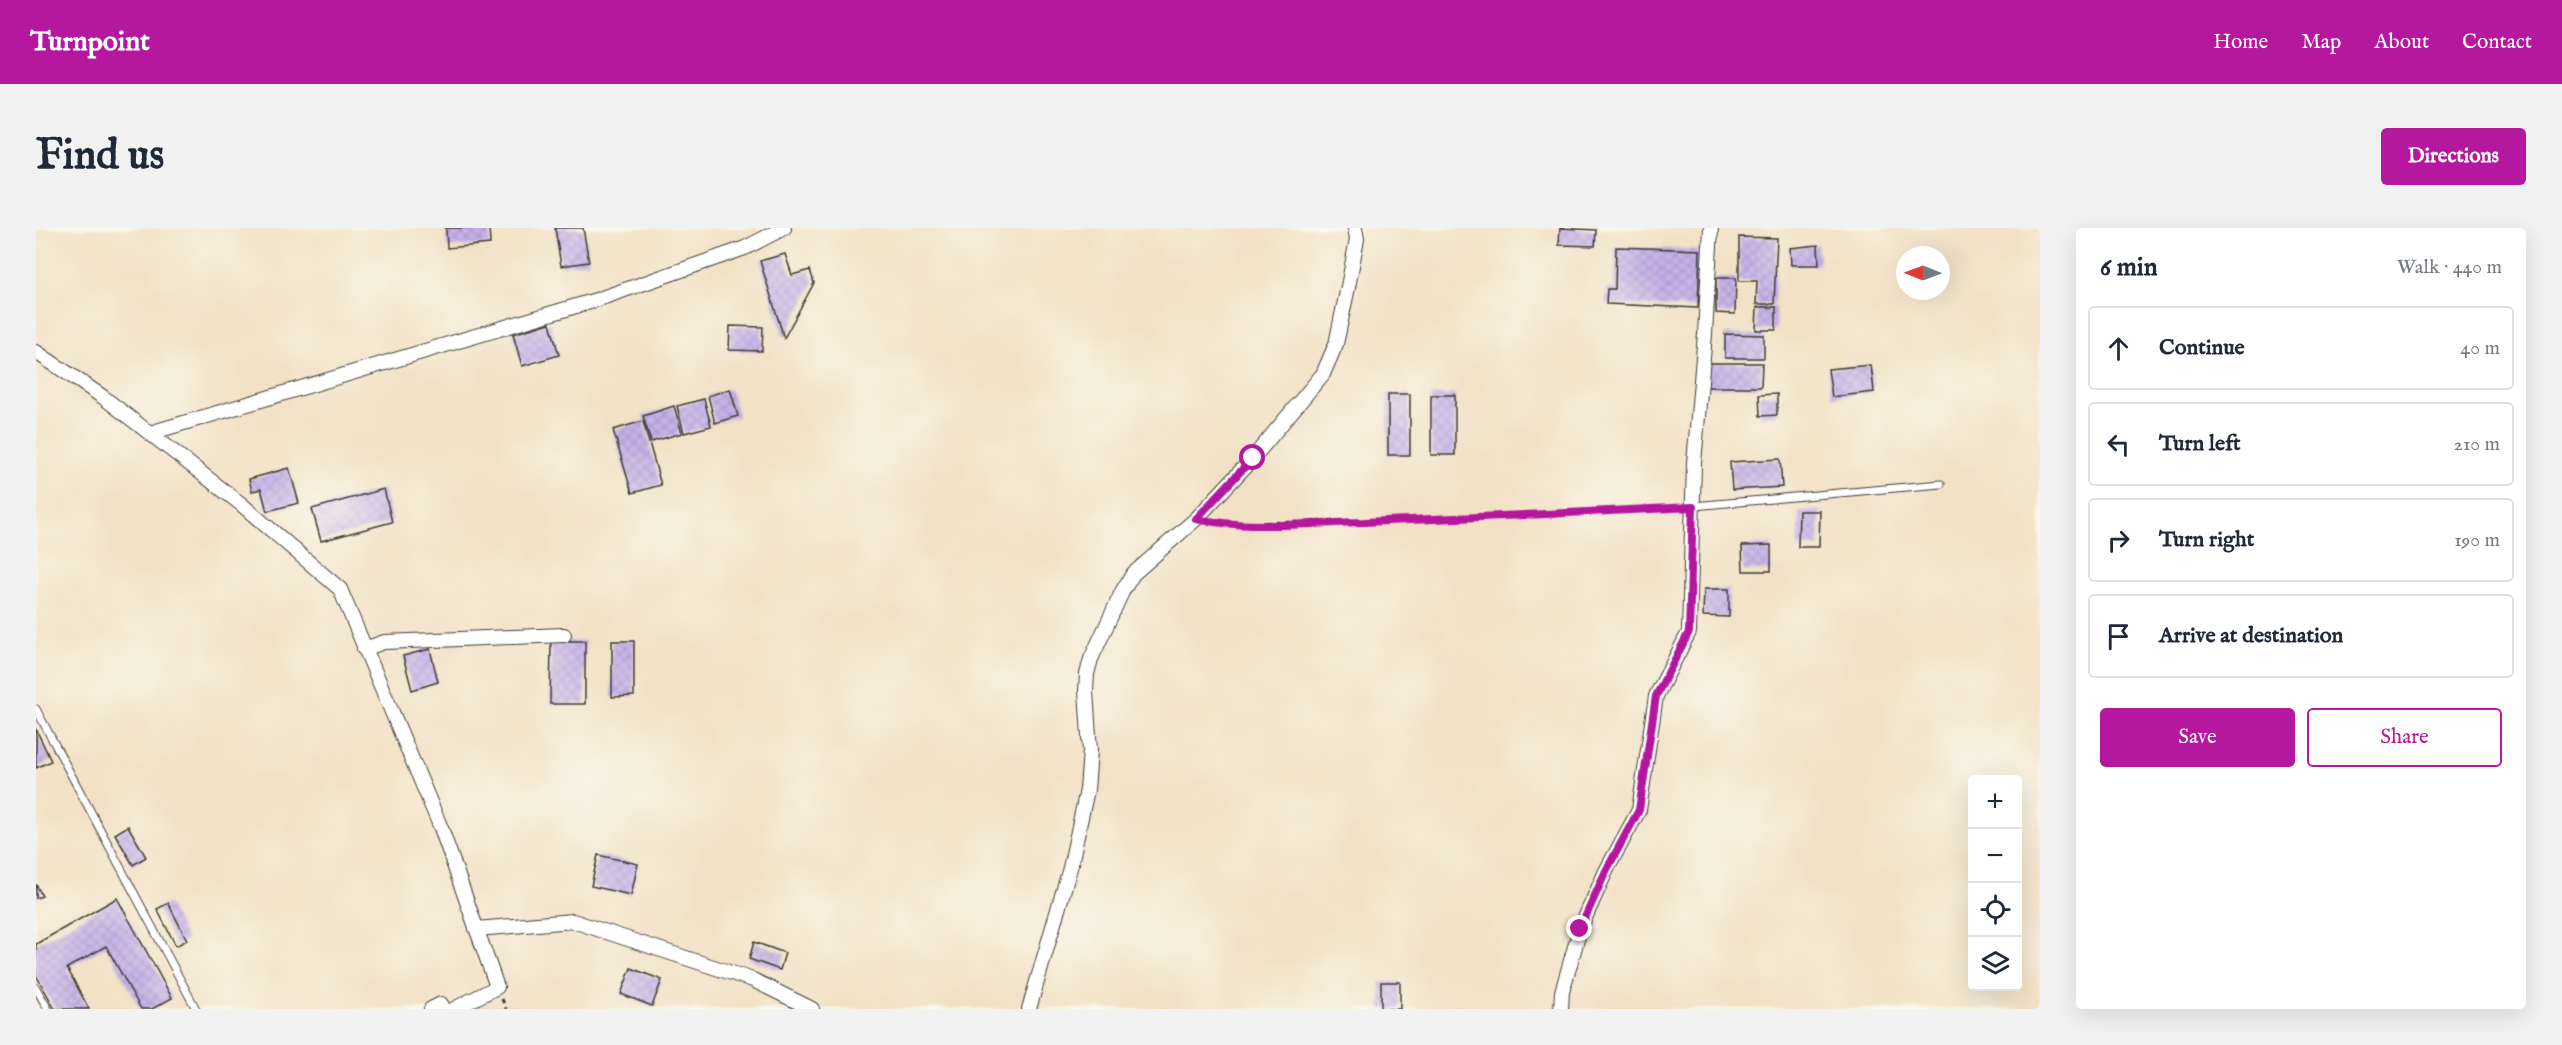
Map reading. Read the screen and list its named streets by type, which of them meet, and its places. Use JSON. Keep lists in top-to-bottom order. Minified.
{"north":"left","page":{"header":"Turnpoint","nav":["Home","Map","About","Contact"],"buttons":["Directions",["Save","Share"]],"title":"Find us","heading":["6 min","Walk · 440 m"],"list":[["Continue","40 m"],["Turn left","210 m"],["Turn right","190 m"],"Arrive at destination"],"map_buttons":["+","−"]}}
